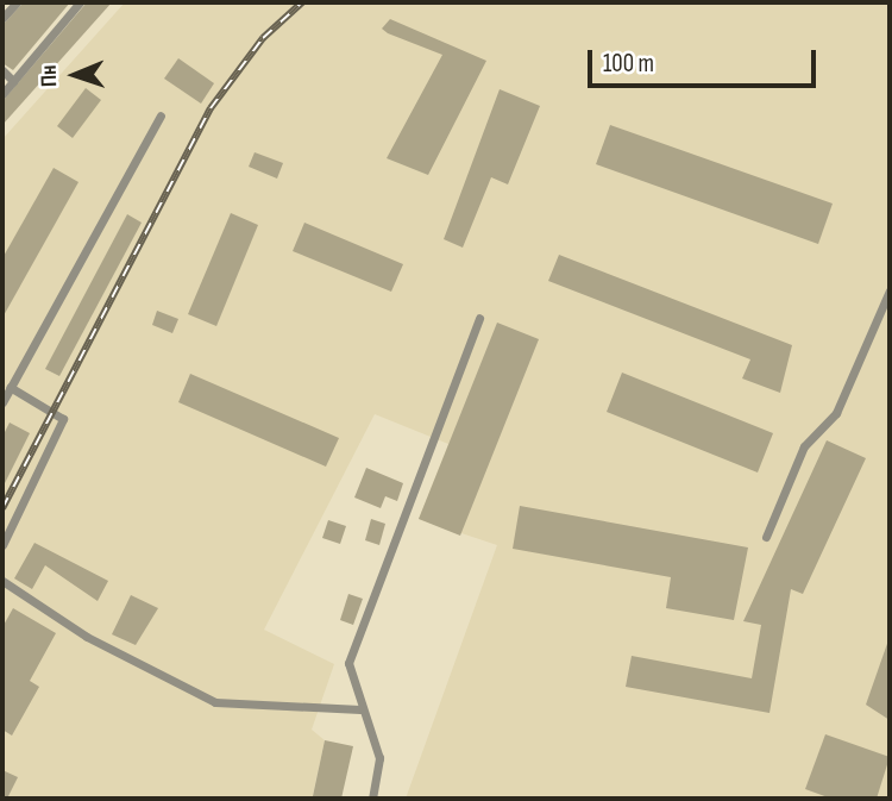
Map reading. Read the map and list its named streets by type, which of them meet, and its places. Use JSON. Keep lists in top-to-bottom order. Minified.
{"scale_bar":"100 m","north":"left"}
